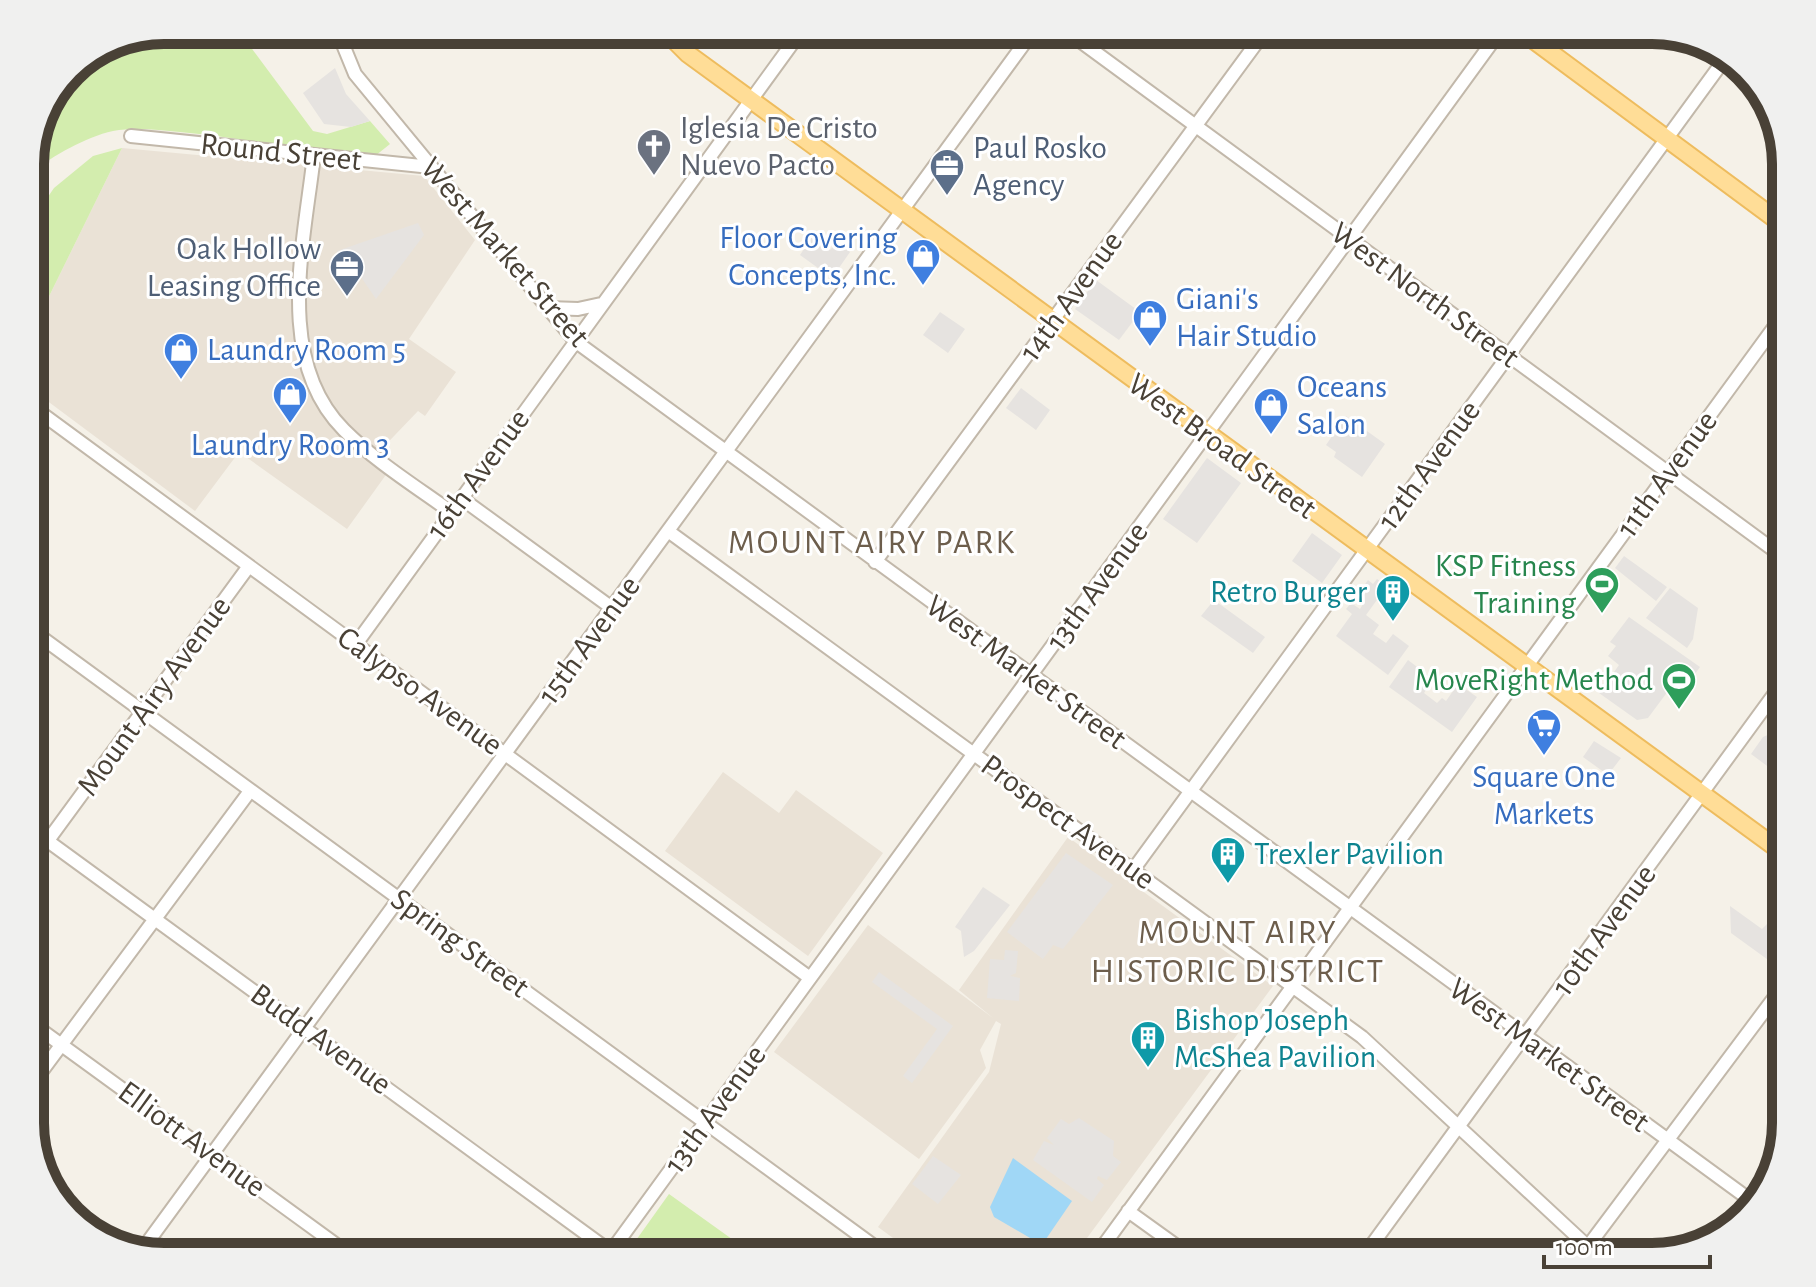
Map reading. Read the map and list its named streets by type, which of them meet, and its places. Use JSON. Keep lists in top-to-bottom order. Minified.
{"streets":{"main road":["West Broad Street"],"street":["Round Street","West Market Street","West North Street","14th Avenue","12th Avenue","16th Avenue","11th Avenue","13th Avenue","15th Avenue","Calypso Avenue","Mount Airy Avenue","Prospect Avenue","10th Avenue","Spring Street","Budd Avenue","Elliott Avenue"]},"crossings":[["Round Street","West Market Street"],["West Market Street","14th Avenue"],["West Market Street","12th Avenue"],["West Market Street","16th Avenue"],["West Market Street","11th Avenue"],["West Market Street","13th Avenue"],["West Market Street","15th Avenue"],["West Market Street","10th Avenue"],["West North Street","14th Avenue"],["West North Street","12th Avenue"],["West North Street","11th Avenue"],["West North Street","13th Avenue"],["14th Avenue","West Broad Street"],["West Broad Street","12th Avenue"],["West Broad Street","16th Avenue"],["West Broad Street","11th Avenue"],["West Broad Street","13th Avenue"],["West Broad Street","15th Avenue"],["West Broad Street","10th Avenue"],["12th Avenue","Prospect Avenue"],["16th Avenue","Calypso Avenue"],["11th Avenue","Prospect Avenue"],["13th Avenue","Calypso Avenue"],["13th Avenue","Prospect Avenue"],["13th Avenue","Spring Street"],["15th Avenue","Calypso Avenue"],["15th Avenue","Prospect Avenue"],["15th Avenue","Spring Street"],["15th Avenue","Budd Avenue"],["15th Avenue","Elliott Avenue"],["Calypso Avenue","Mount Airy Avenue"],["Mount Airy Avenue","Spring Street"],["Mount Airy Avenue","Budd Avenue"],["Prospect Avenue","10th Avenue"]],"districts":["MOUNT AIRY PARK","MOUNT AIRY HISTORIC DISTRICT"],"places":{"church":["Iglesia De Cristo Nuevo Pacto"],"office":["Paul Rosko Agency","Oak Hollow Leasing Office"],"shop":["Floor Covering Concepts, Inc.","Giani's Hair Studio","Laundry Room 5","Laundry Room 3","Oceans Salon"],"sports":["KSP Fitness Training","MoveRight Method"],"building":["Retro Burger","Trexler Pavilion","Bishop Joseph McShea Pavilion"],"supermarket":["Square One Markets"]},"scale_bar":"100 m"}
